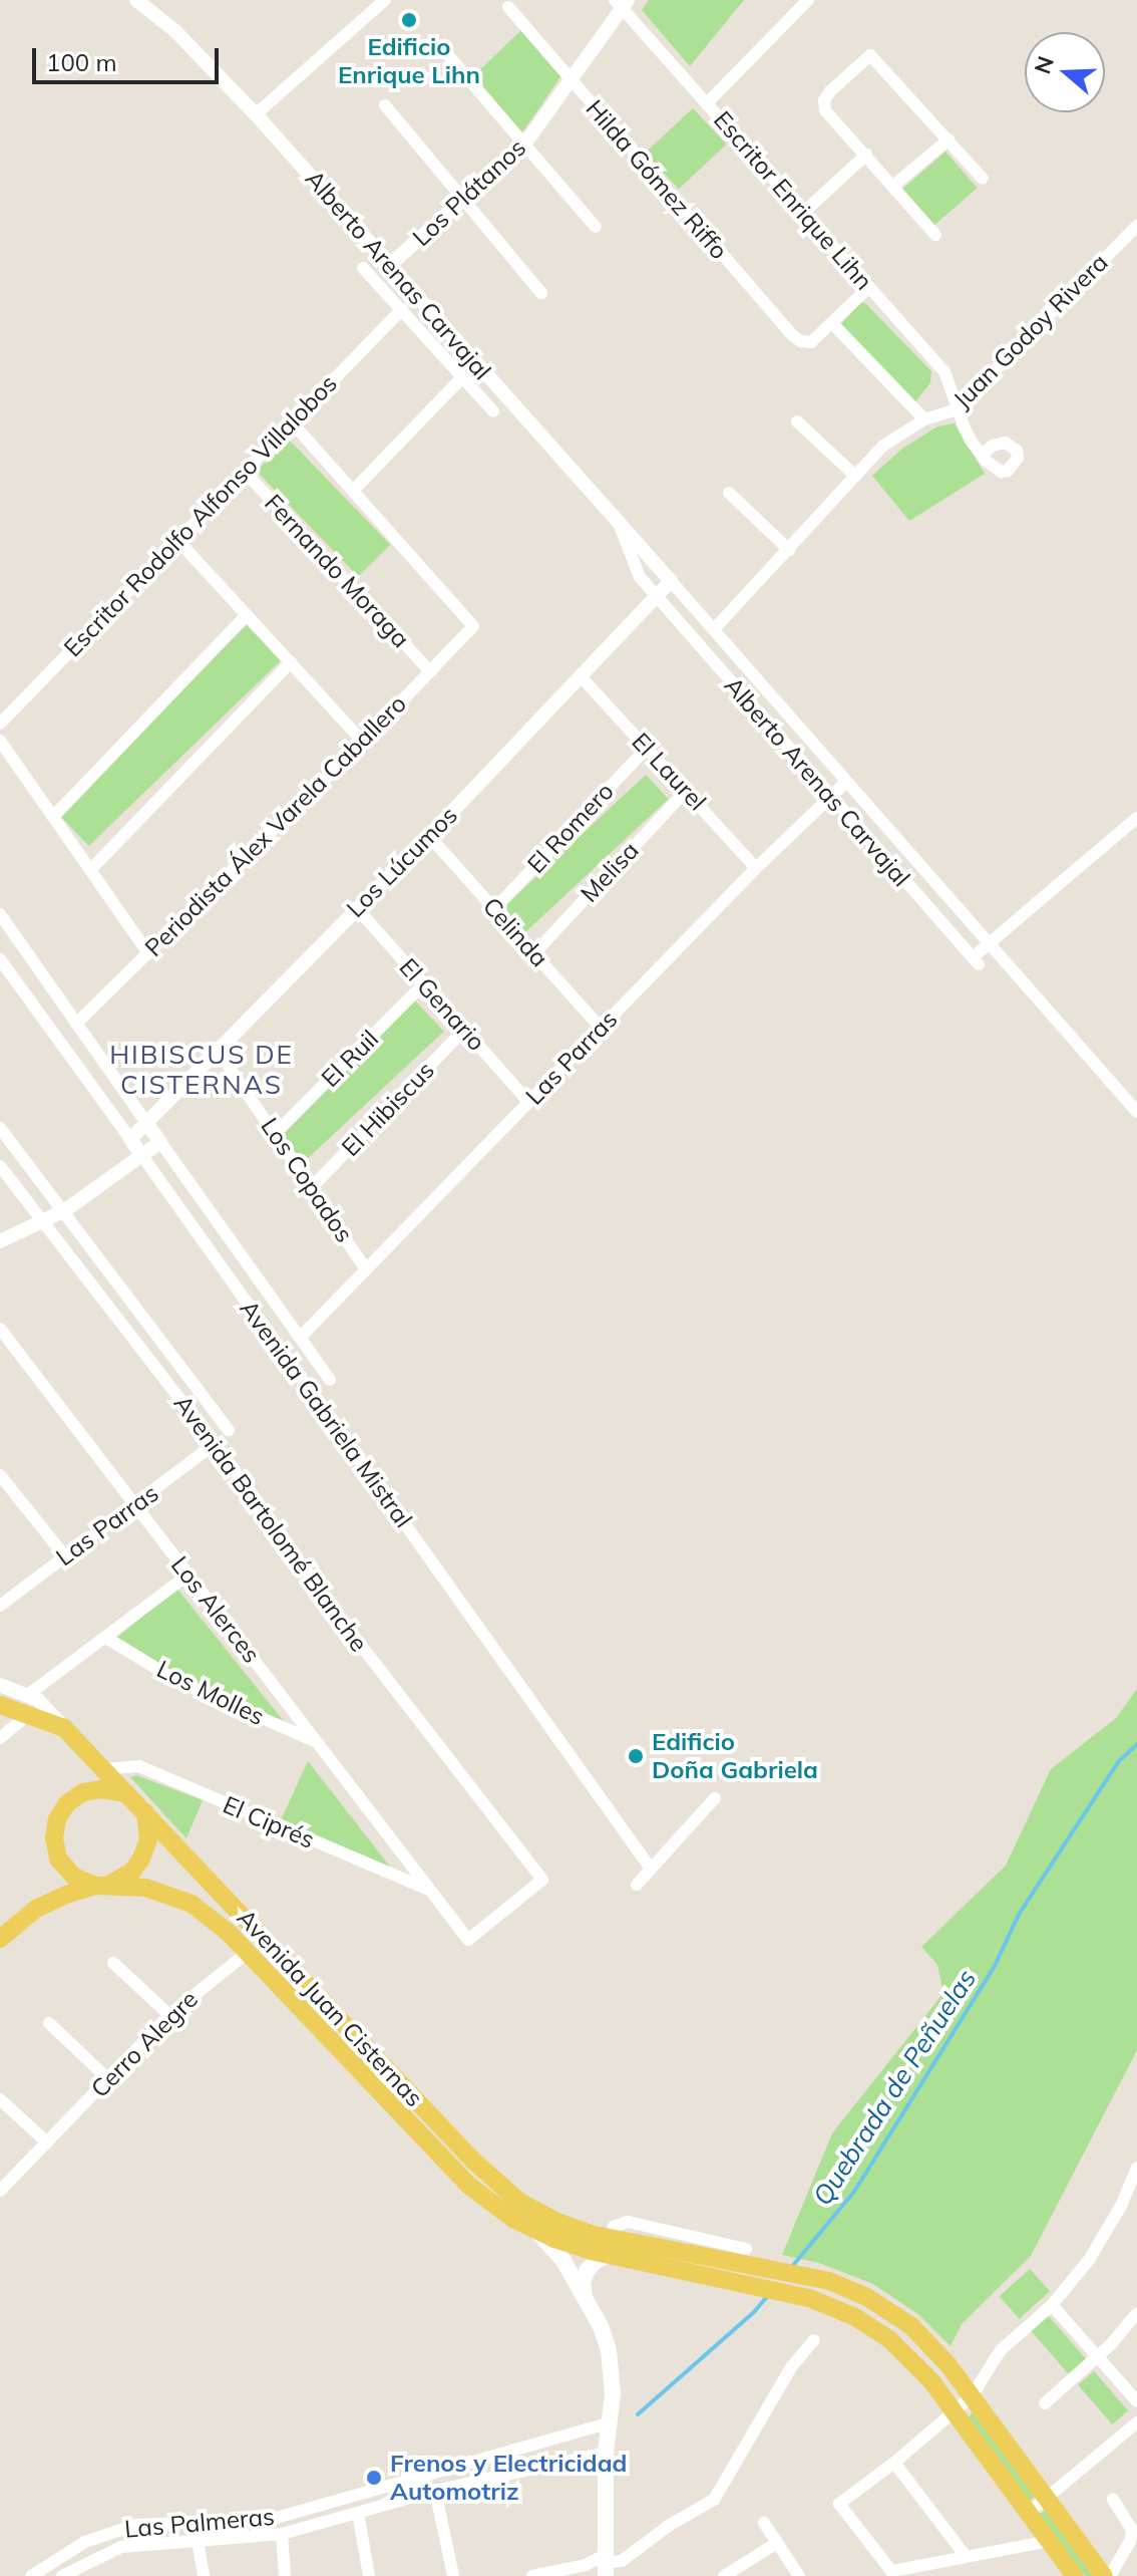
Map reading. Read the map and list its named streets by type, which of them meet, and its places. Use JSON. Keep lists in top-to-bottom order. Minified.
{"streets":{"main road":["Avenida Juan Cisternas"],"street":["Hilda Gómez Riffo","Los Plátanos","Escritor Enrique Lihn","Alberto Arenas Carvajal","Juan Godoy Rivera","Escritor Rodolfo Alfonso Villalobos","Fernando Moraga","El Laurel","Periodista Álex Varela Caballero","El Romero","Los Lúcumos","Melisa","Celinda","El Genario","Las Parras","El Ruil","El Hibiscus","Los Copados","Avenida Gabriela Mistral","Avenida Bartolomé Blanche","Los Alerces","Los Molles","El Ciprés","Cerro Alegre","Las Palmeras"]},"crossings":[["Hilda Gómez Riffo","Los Plátanos"],["Los Plátanos","Escritor Enrique Lihn"],["Los Plátanos","Alberto Arenas Carvajal"],["Escritor Enrique Lihn","Juan Godoy Rivera"],["Alberto Arenas Carvajal","Juan Godoy Rivera"],["Alberto Arenas Carvajal","Escritor Rodolfo Alfonso Villalobos"],["Alberto Arenas Carvajal","Los Lúcumos"],["Alberto Arenas Carvajal","Las Parras"],["Escritor Rodolfo Alfonso Villalobos","Fernando Moraga"],["Fernando Moraga","Periodista Álex Varela Caballero"],["El Laurel","El Romero"],["El Laurel","Los Lúcumos"],["El Laurel","Melisa"],["El Laurel","Las Parras"],["Periodista Álex Varela Caballero","Avenida Gabriela Mistral"],["El Romero","Celinda"],["Los Lúcumos","Celinda"],["Los Lúcumos","El Genario"],["Los Lúcumos","Los Copados"],["Los Lúcumos","Avenida Gabriela Mistral"],["Melisa","Celinda"],["Celinda","Las Parras"],["El Genario","Las Parras"],["El Genario","El Ruil"],["El Genario","El Hibiscus"],["Las Parras","Los Copados"],["Las Parras","Avenida Gabriela Mistral"],["Las Parras","Avenida Bartolomé Blanche"],["Las Parras","Los Alerces"],["El Ruil","Los Copados"],["El Hibiscus","Los Copados"],["Avenida Bartolomé Blanche","Los Alerces"],["Los Alerces","Los Molles"],["Los Alerces","El Ciprés"],["El Ciprés","Avenida Juan Cisternas"],["Avenida Juan Cisternas","Cerro Alegre"],["Avenida Juan Cisternas","Las Palmeras"]],"districts":["HIBISCUS DE CISTERNAS"],"water":["Quebrada de Peñuelas"],"places":["Edificio Enrique Lihn","Edificio Doña Gabriela","Frenos y Electricidad Automotriz"],"scale_bar":"100 m","north":"left"}
